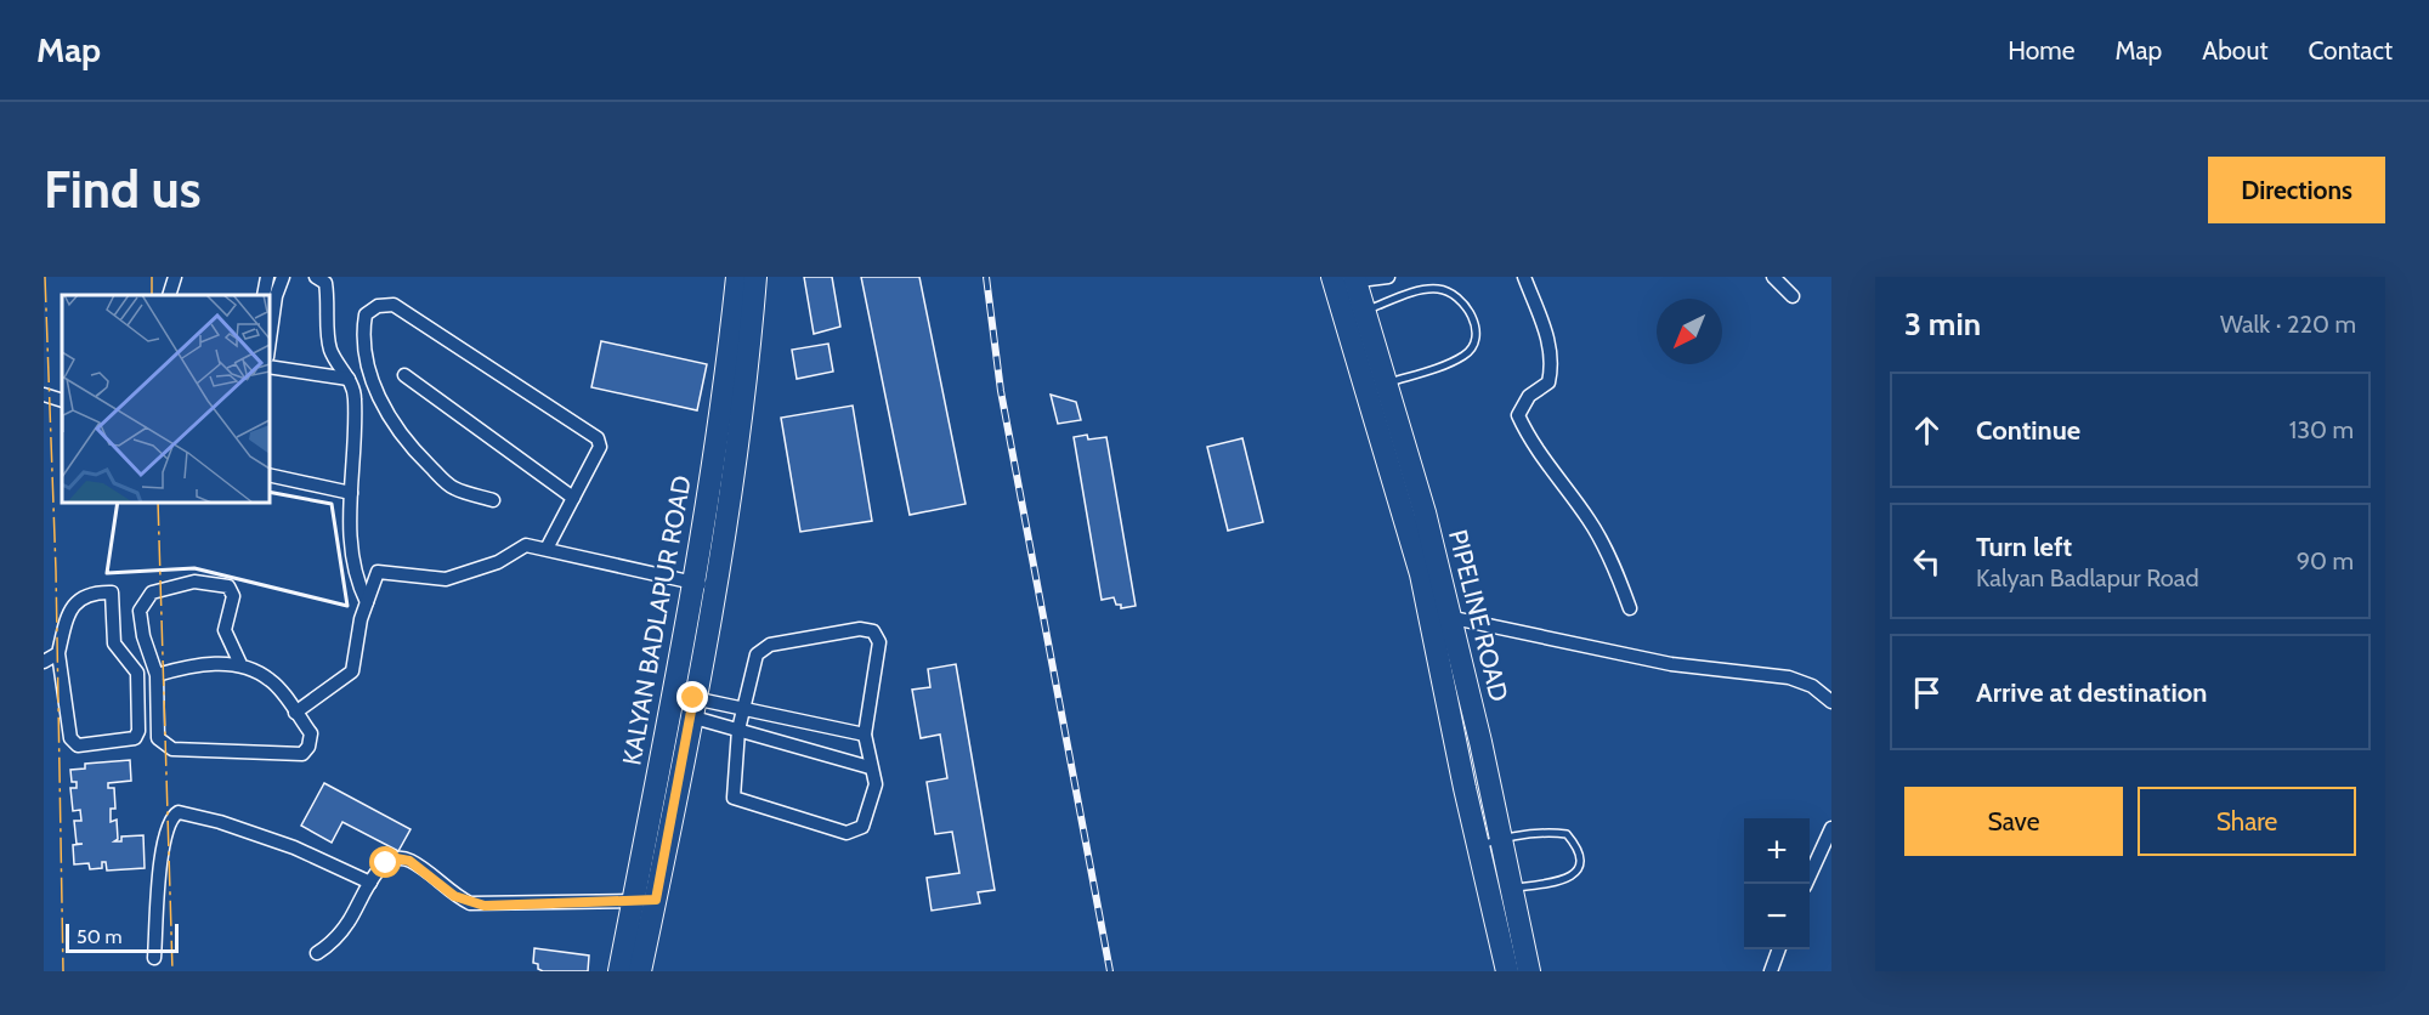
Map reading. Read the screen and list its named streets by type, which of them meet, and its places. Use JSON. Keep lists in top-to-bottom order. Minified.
{"streets":{"main road":["PIPELINE ROAD","KALYAN BADLAPUR ROAD"]},"scale_bar":"50 m","north":"bottom left","page":{"header":"Map","nav":["Home","Map","About","Contact"],"buttons":["Directions",["Save","Share"]],"title":"Find us","heading":["3 min","Walk · 220 m"],"list":[["Continue","130 m"],["Turn left","Kalyan Badlapur Road","90 m"],"Arrive at destination"],"map_buttons":["+","−"],"scale":"50 m"}}
